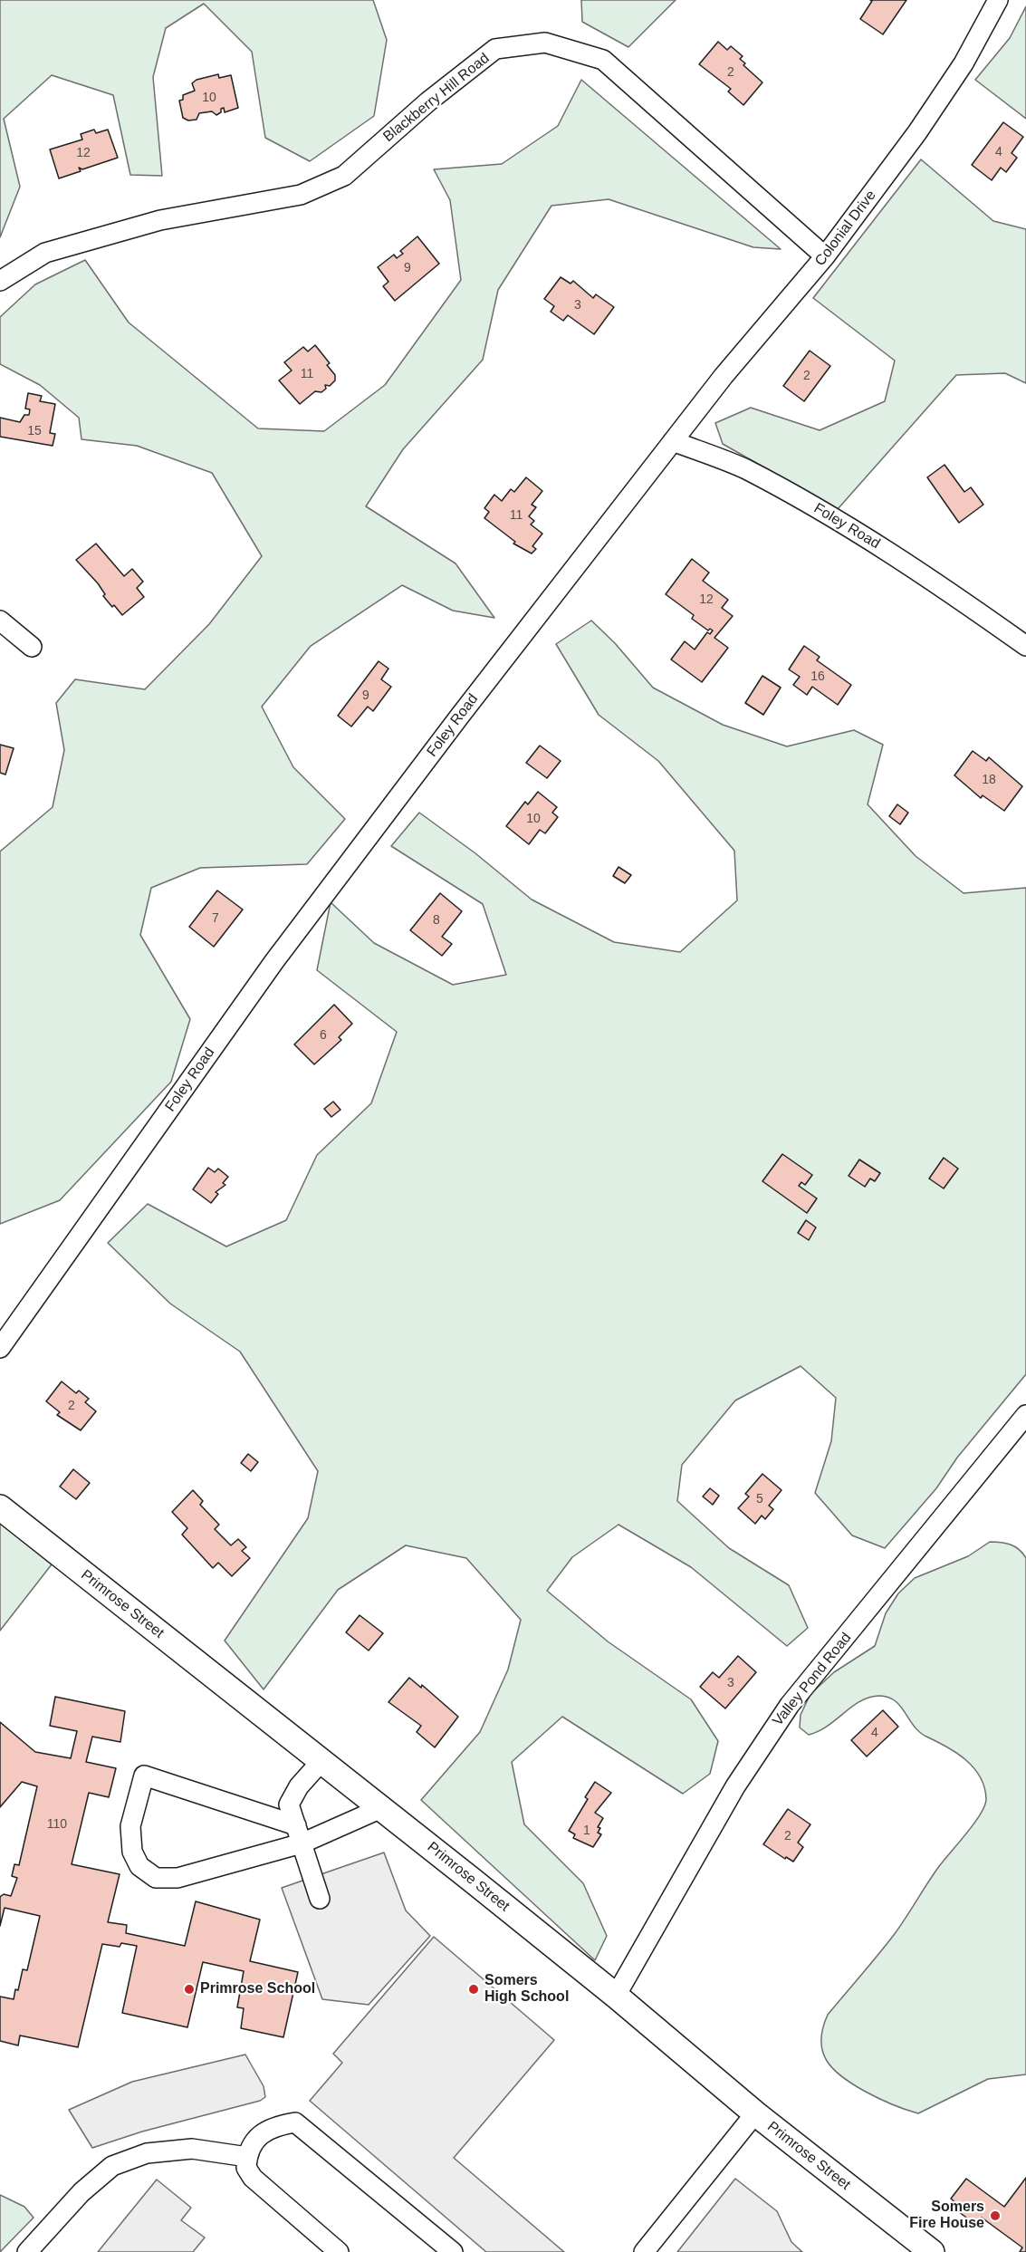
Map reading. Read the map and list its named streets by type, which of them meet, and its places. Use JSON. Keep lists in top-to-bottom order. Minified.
{"streets":{"main road":["Primrose Street"],"street":["Blackberry Hill Road","Colonial Drive","Foley Road","Valley Pond Road"]},"crossings":[["Blackberry Hill Road","Colonial Drive"],["Colonial Drive","Foley Road"],["Primrose Street","Valley Pond Road"]],"places":["Primrose School","Somers High School","Somers Fire House"],"house_numbers":["2","10","4","12","9","3","11","2","15","11","12","16","9","18","10","7","8","6","2","5","3","4","110","1","2"]}
